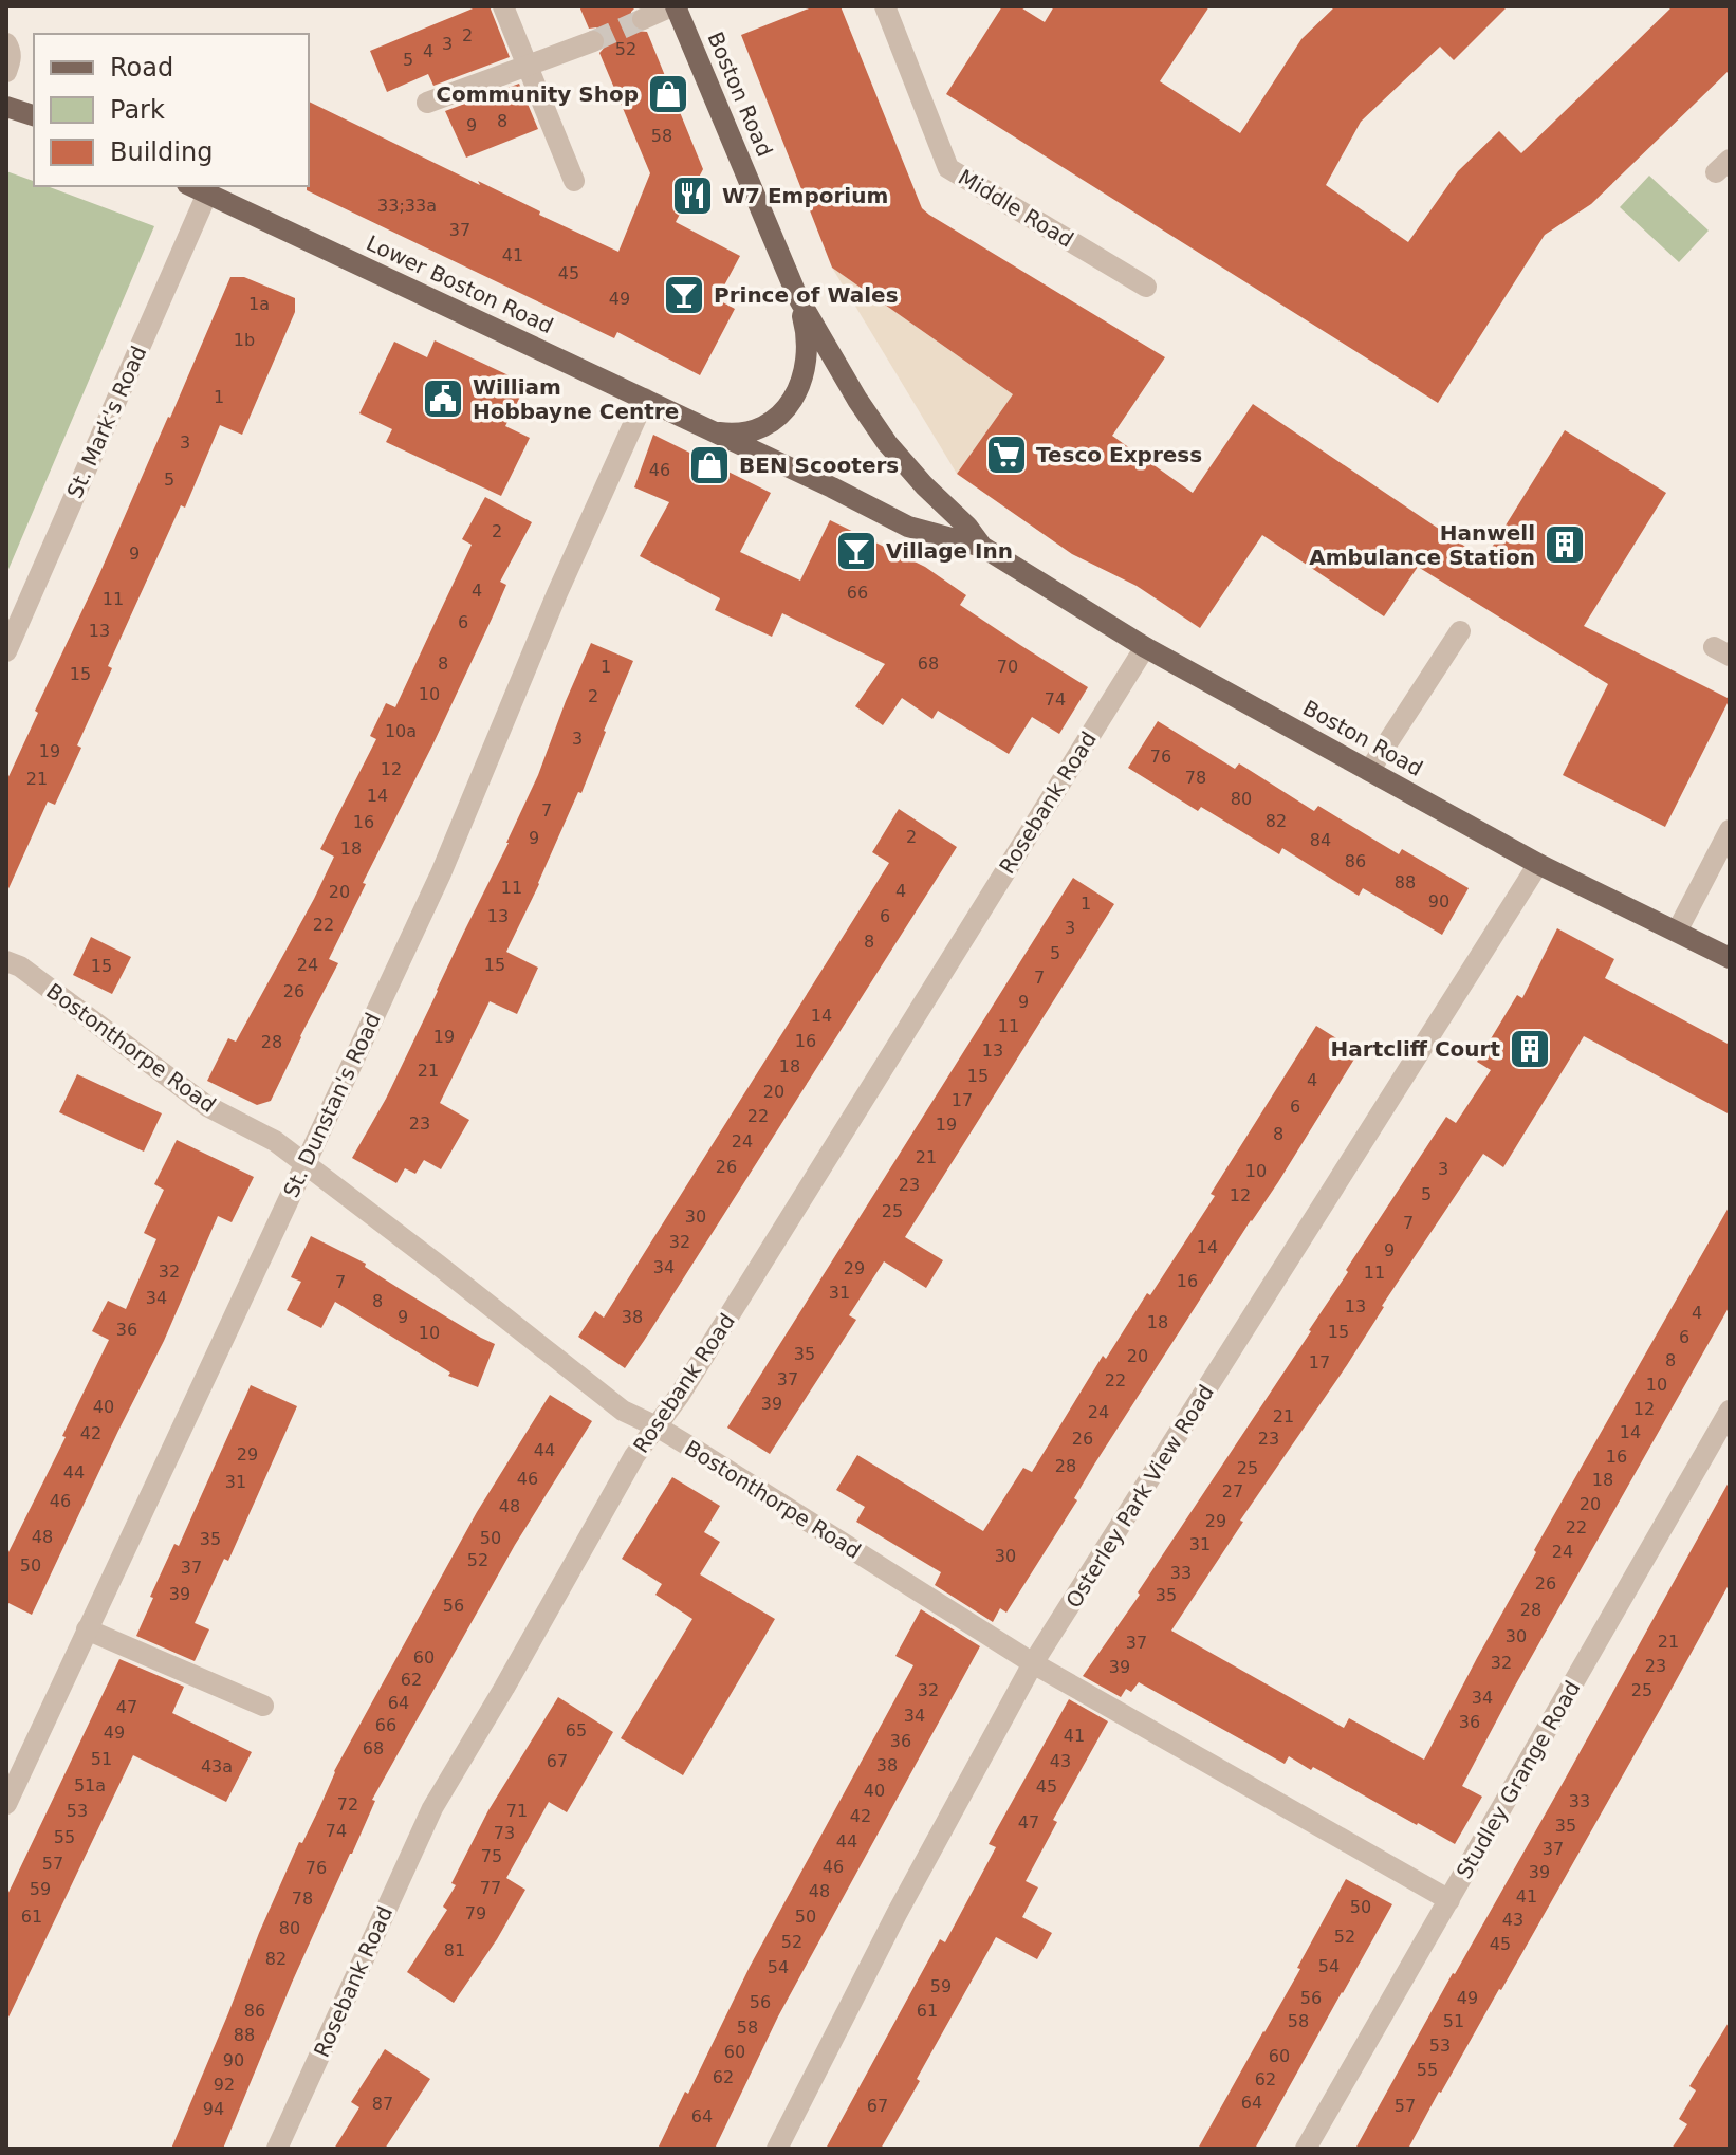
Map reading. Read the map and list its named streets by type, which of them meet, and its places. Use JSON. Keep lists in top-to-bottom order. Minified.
{"streets":{"main road":["Boston Road","Lower Boston Road"],"street":["Middle Road","St. Mark's Road","Rosebank Road","Bostonthorpe Road","St. Dunstan's Road","Osterley Park View Road","Studley Grange Road"]},"crossings":[["Boston Road","Lower Boston Road"],["Boston Road","Rosebank Road"],["Boston Road","Osterley Park View Road"],["Lower Boston Road","St. Mark's Road"],["Lower Boston Road","St. Dunstan's Road"],["Rosebank Road","Bostonthorpe Road"],["Bostonthorpe Road","St. Dunstan's Road"],["Bostonthorpe Road","Osterley Park View Road"],["Bostonthorpe Road","Studley Grange Road"]],"places":{"shop":["Community Shop","BEN Scooters"],"restaurant":["W7 Emporium"],"bar":["Prince of Wales","Village Inn"],"public building":["William Hobbayne Centre"],"supermarket":["Tesco Express"],"building":["Hanwell Ambulance Station","Hartcliff Court"]},"house_numbers":["2","3","52","4","5","8","9","58","33;33a","37","41","45","49","1a","1b","1","3","46","5","2","9","4","66","11","6","13","8","68","1","70","15","10","2","74","10a","3","19","76","12","78","21","14","80","7","82","16","2","9","84","18","86","88","11","4","20","90","1","13","6","22","3","8","5","24","15","15","7","26","9","14","11","19","16","28","13","18","21","15","4","20","17","6","22","23","19","8","24","21","26","3","10","23","5","12","25","30","7","32","14","9","34","29","32","11","16","7","31","34","8","13","4","9","38","18","36","15","10","6","35","20","8","17","37","22","10","39","40","12","24","21","14","42","26","23","44","29","16","28","25","44","46","18","31","27","46","20","48","29","22","48","50","35","31","24","30","52","50","37","33","26","39","35","56","28","30","21","37","60","32","23","39","62","32","25","34","64","47","34","36","66","65","49","41","36","68","51","67","43","38","43a","51a","45","40","33","72","53","71","42","47","35","74","73","55","44","37","75","57","46","76","39","77","59","48","41","78","50","79","61","50","43","80","52","52","45","81","82","54","54","59","56","49","56","86","61","58","51","58","88","53","60","60","90","55","62","62","92","64","87","67","57","94","64"],"legend":["Road","Park","Building"]}
